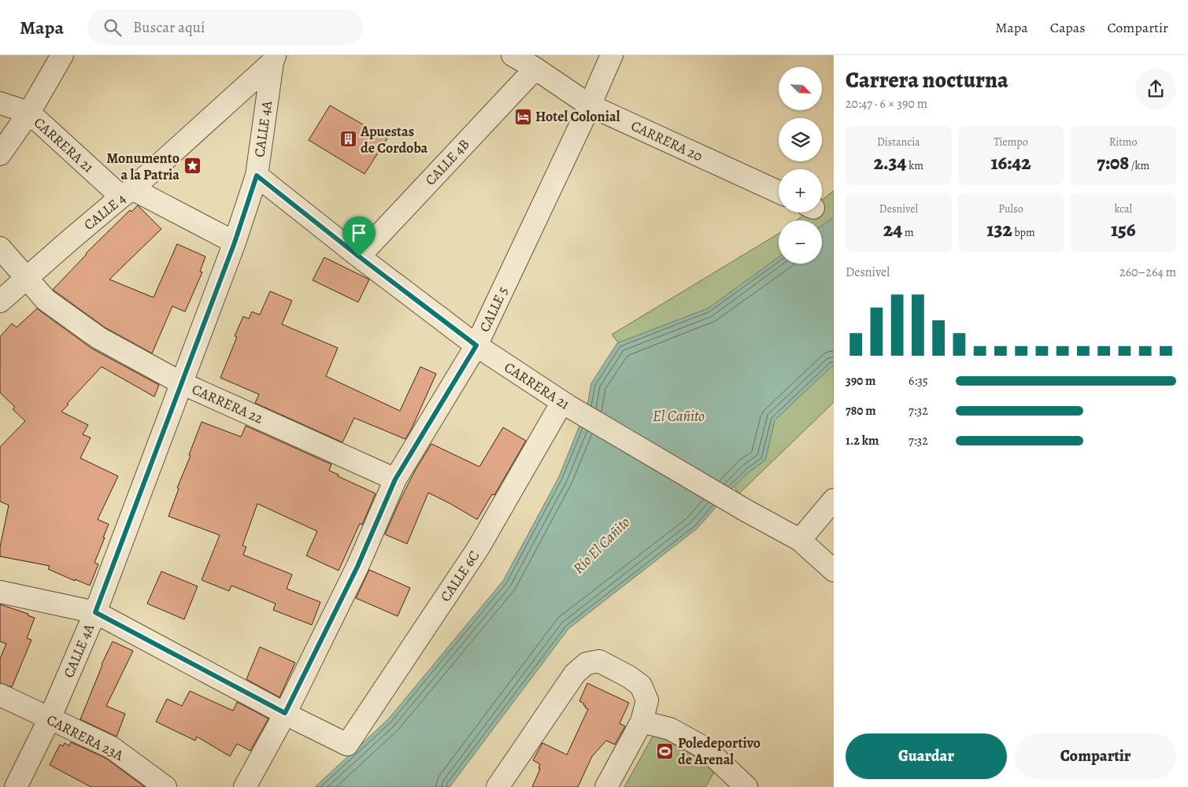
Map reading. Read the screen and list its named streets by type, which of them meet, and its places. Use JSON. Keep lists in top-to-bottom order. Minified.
{"streets":{"street":["CALLE 4A","CARRERA 20","CARRERA 21","CALLE 4B","CALLE 4","CALLE 5","CARRERA 22","CALLE 6C","CARRERA 23A"]},"crossings":[["CALLE 4A","CARRERA 21"],["CALLE 4A","CALLE 4"],["CALLE 4A","CARRERA 22"],["CALLE 4A","CARRERA 23A"],["CARRERA 20","CALLE 4B"],["CARRERA 20","CALLE 5"],["CARRERA 21","CALLE 4B"],["CARRERA 21","CALLE 4"],["CARRERA 21","CALLE 5"],["CARRERA 21","CALLE 6C"],["CALLE 4","CARRERA 22"],["CALLE 5","CARRERA 22"],["CALLE 5","CALLE 6C"]],"water":["El Cañito","Río El Cañito"],"places":{"hotel":["Hotel Colonial"],"building":["Apuestas de Cordoba"],"place":["Monumento a la Patria"],"sports":["Poledeportivo de Arenal"]},"north":"bottom right","page":{"header":"Mapa","search":"Buscar aquí","nav":["Mapa","Capas","Compartir"],"heading":["Carrera nocturna","20:47 · 6 × 390 m"],"map_buttons":["+","−"],"stats":[["Distancia","2.34 km"],["Tiempo","16:42"],["Ritmo","7:08 /km"],["Desnivel","24 m"],["Pulso","132 bpm"],["kcal","156"]],"chart":["Desnivel","260–264 m"],"list":[{"name":"390 m","note":"6:35"},{"name":"780 m","note":"7:32"},{"name":"1.2 km","note":"7:32"}],"buttons":["Guardar","Compartir"]}}
